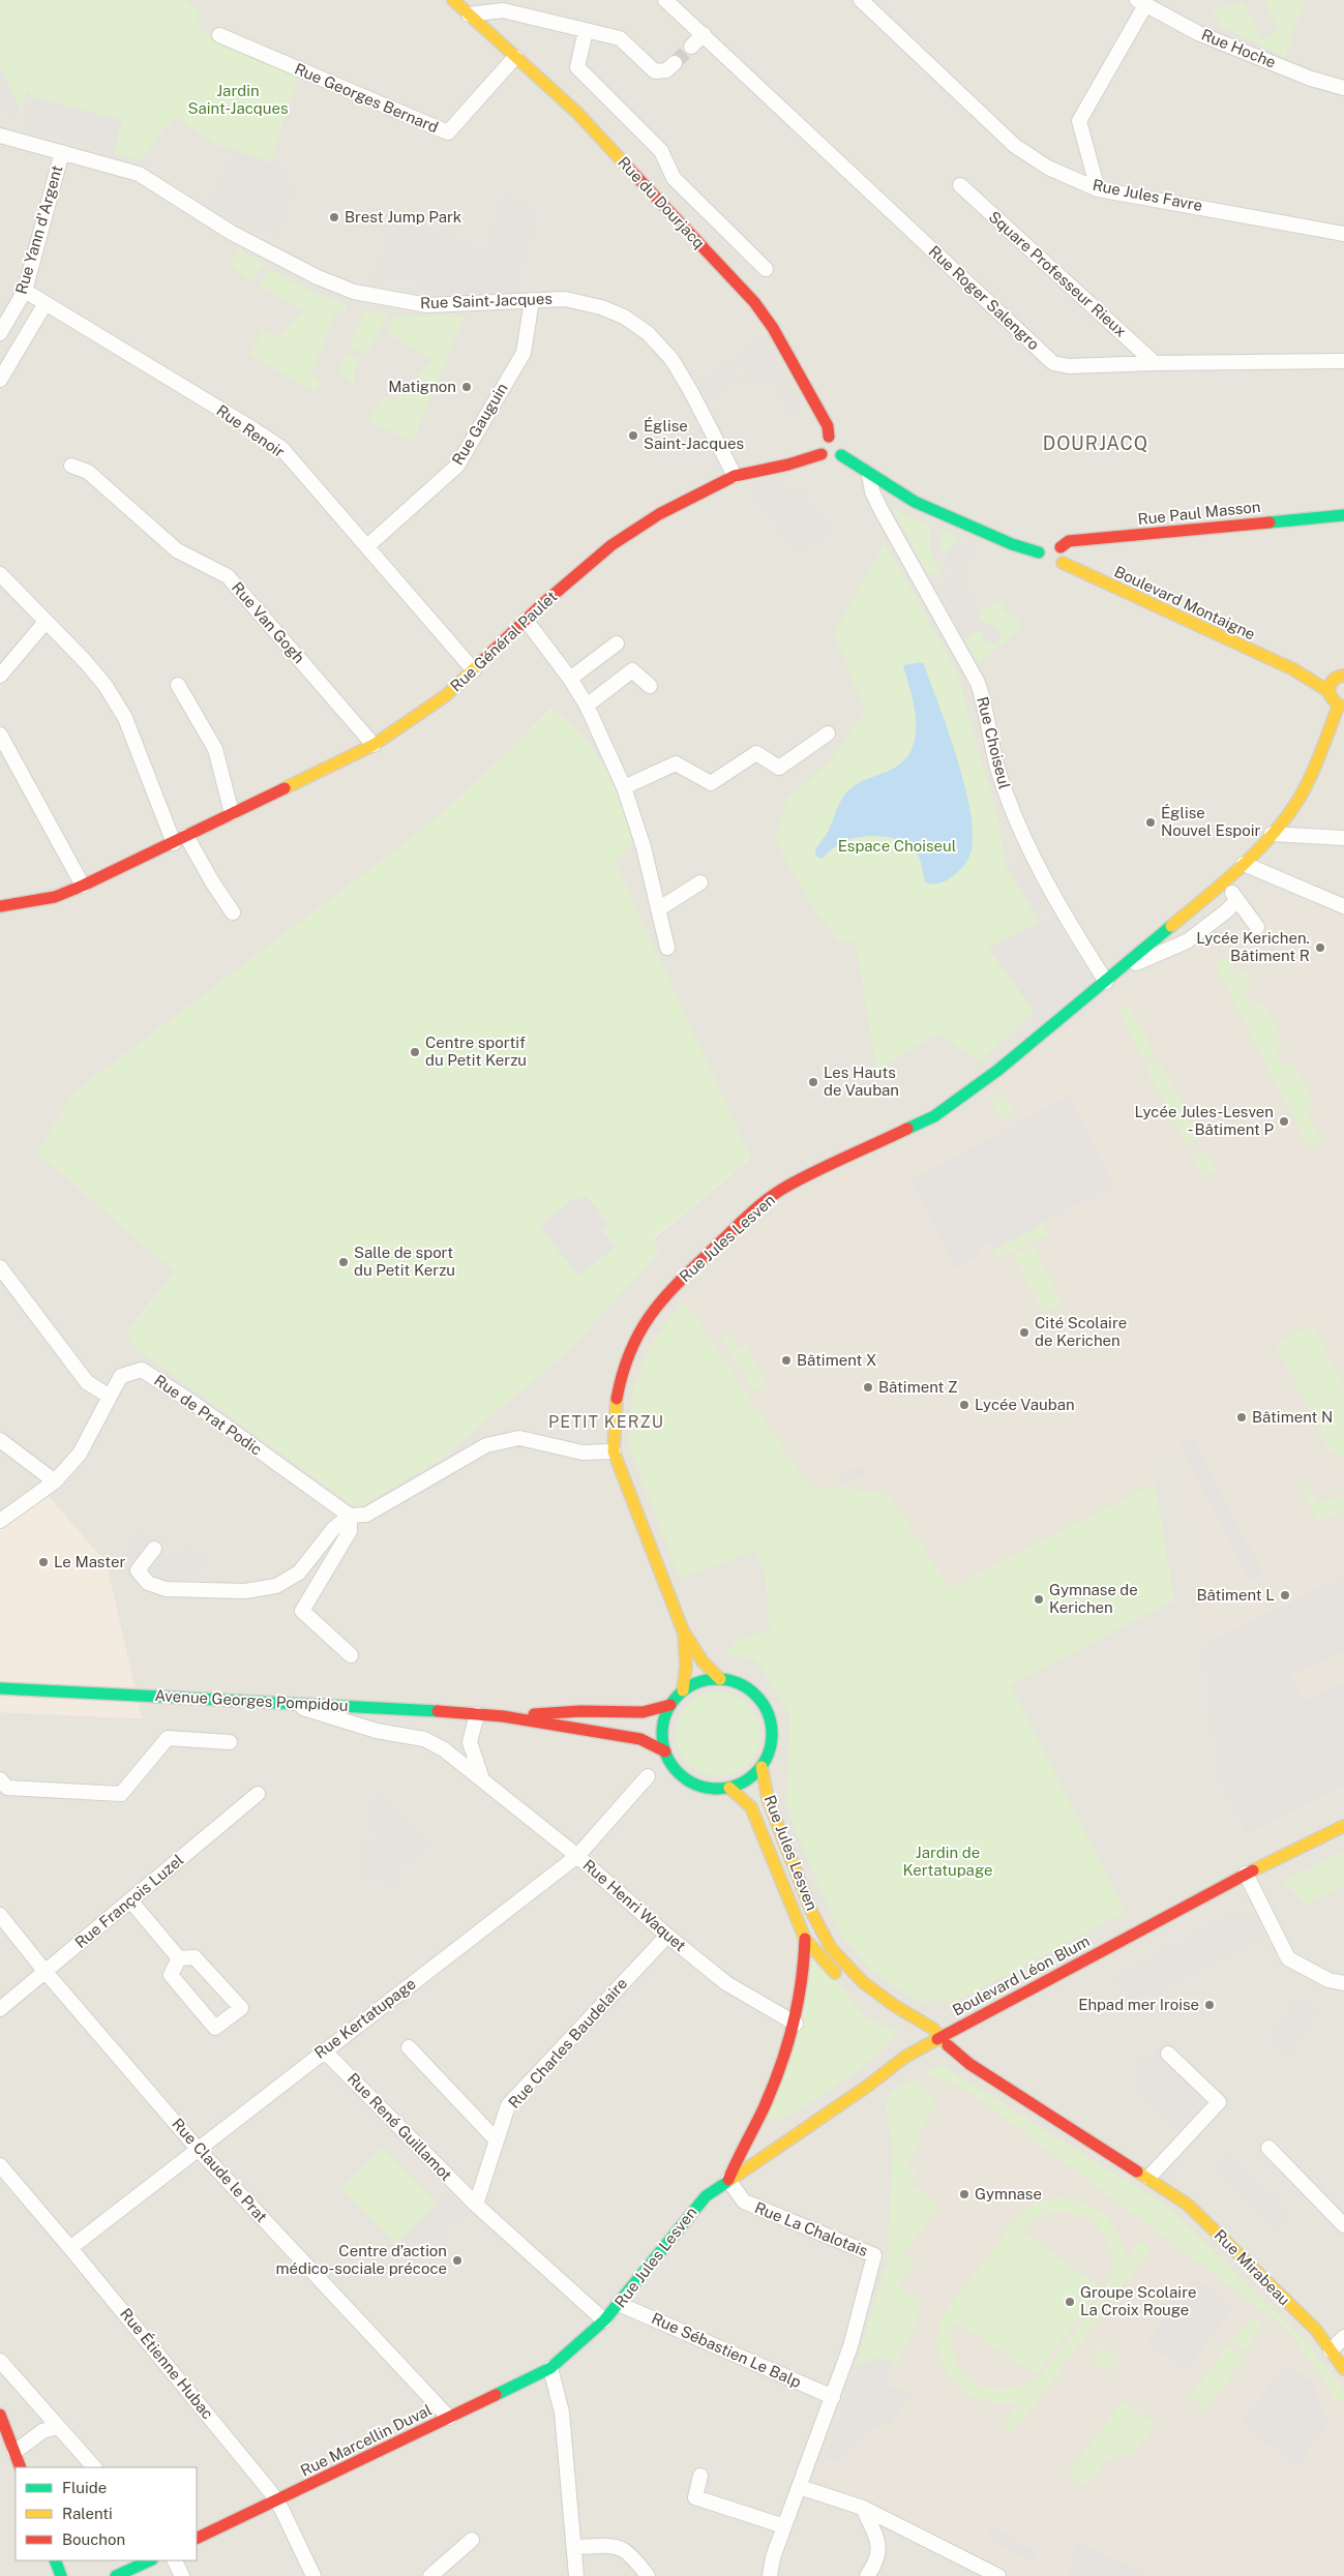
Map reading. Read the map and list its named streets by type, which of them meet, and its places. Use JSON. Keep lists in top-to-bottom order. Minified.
{"streets":{"main road":["Rue du Dourjacq","Rue Paul Masson","Boulevard Montaigne","Rue Général Paulet","Rue Jules Lesven","Avenue Georges Pompidou","Boulevard Léon Blum","Rue Mirabeau","Rue Marcellin Duval"],"street":["Rue Hoche","Rue Georges Bernard","Rue Jules Favre","Rue Yann d'Argent","Square Professeur Rieux","Rue Roger Salengro","Rue Saint-Jacques","Rue Gauguin","Rue Renoir","Rue Van Gogh","Rue Choiseul","Rue de Prat Podic","Rue François Luzel","Rue Henri Waquet","Rue Kertatupage","Rue Charles Baudelaire","Rue René Guillamot","Rue Claude le Prat","Rue La Chalotais","Rue Sébastien Le Balp","Rue Étienne Hubac"]},"crossings":[["Rue Georges Bernard","Rue du Dourjacq"],["Rue du Dourjacq","Rue Général Paulet"],["Rue Yann d'Argent","Rue Saint-Jacques"],["Rue Yann d'Argent","Rue Renoir"],["Square Professeur Rieux","Rue Roger Salengro"],["Rue Saint-Jacques","Rue Gauguin"],["Rue Saint-Jacques","Rue Général Paulet"],["Rue Gauguin","Rue Renoir"],["Rue Renoir","Rue Général Paulet"],["Rue Van Gogh","Rue Général Paulet"],["Rue Choiseul","Rue Jules Lesven"],["Rue Jules Lesven","Avenue Georges Pompidou"],["Rue Jules Lesven","Rue Henri Waquet"],["Rue Jules Lesven","Boulevard Léon Blum"],["Rue Jules Lesven","Rue La Chalotais"],["Rue Jules Lesven","Rue Mirabeau"],["Rue Jules Lesven","Rue Sébastien Le Balp"],["Rue Jules Lesven","Rue Marcellin Duval"],["Avenue Georges Pompidou","Rue Henri Waquet"],["Rue François Luzel","Rue Claude le Prat"],["Rue Henri Waquet","Rue Kertatupage"],["Rue Henri Waquet","Rue Charles Baudelaire"],["Boulevard Léon Blum","Rue La Chalotais"],["Boulevard Léon Blum","Rue Mirabeau"],["Rue Kertatupage","Rue René Guillamot"],["Rue Kertatupage","Rue Claude le Prat"],["Rue Kertatupage","Rue Étienne Hubac"],["Rue Charles Baudelaire","Rue René Guillamot"],["Rue Claude le Prat","Rue Marcellin Duval"],["Rue La Chalotais","Rue Sébastien Le Balp"],["Rue Étienne Hubac","Rue Marcellin Duval"]],"districts":["DOURJACQ","PETIT KERZU"],"parks":["Jardin Saint-Jacques","Espace Choiseul","Jardin de Kertatupage"],"places":["Brest Jump Park","Matignon","Église Saint-Jacques","Église Nouvel Espoir","Lycée Kerichen. Bâtiment R","Centre sportif du Petit Kerzu","Les Hauts de Vauban","Lycée Jules-Lesven - Bâtiment P","Salle de sport du Petit Kerzu","Cité Scolaire de Kerichen","Bâtiment X","Bâtiment Z","Lycée Vauban","Bâtiment N","Le Master","Bâtiment L","Gymnase de Kerichen","Ehpad mer Iroise","Gymnase","Centre d’action médico-sociale précoce","Groupe Scolaire La Croix Rouge"],"legend":["Fluide","Ralenti","Bouchon"]}
